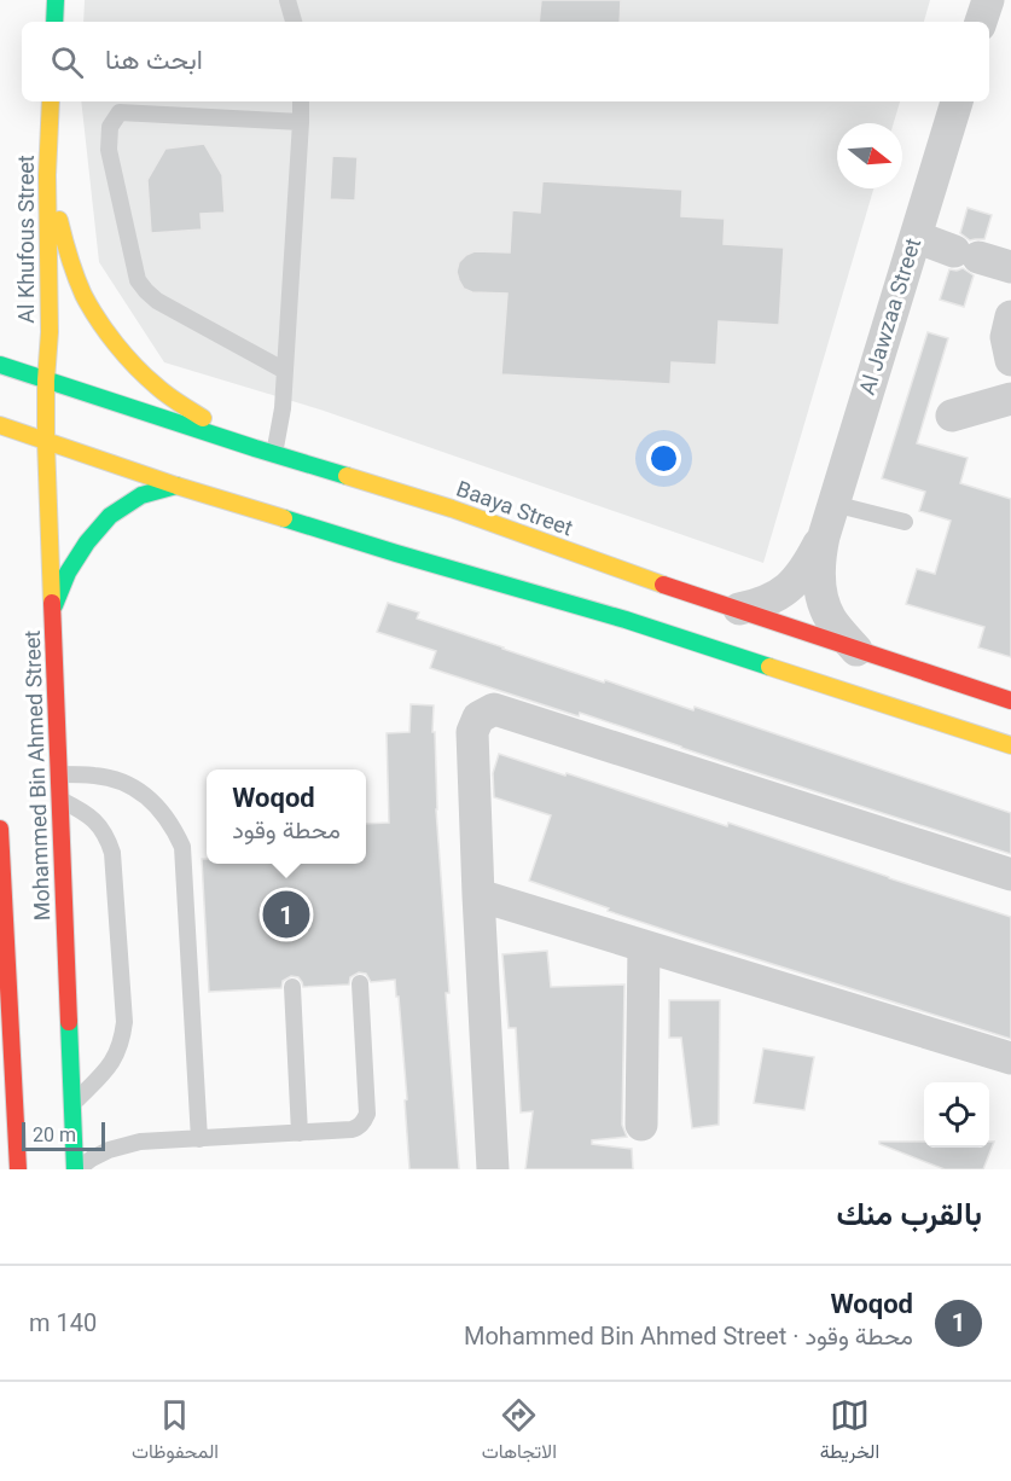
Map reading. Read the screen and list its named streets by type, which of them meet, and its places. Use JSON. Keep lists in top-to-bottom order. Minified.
{"streets":{"main road":["Al Khufous Street","Baaya Street","Mohammed Bin Ahmed Street"],"street":["Al Jawzaa Street"]},"crossings":[["Al Khufous Street","Baaya Street"],["Al Khufous Street","Mohammed Bin Ahmed Street"],["Baaya Street","Mohammed Bin Ahmed Street"]],"scale_bar":"20 m","north":"right","page":{"search":"ابحث هنا","popup":["Woqod","محطة وقود"],"pins":"1","scale":"20 m","heading":"بالقرب منك","list":[{"mark":"1","name":"Woqod","note":"محطة وقود · Mohammed Bin Ahmed Street","value":"140 m"}],"nav":["الخريطة","الاتجاهات","المحفوظات"]}}
